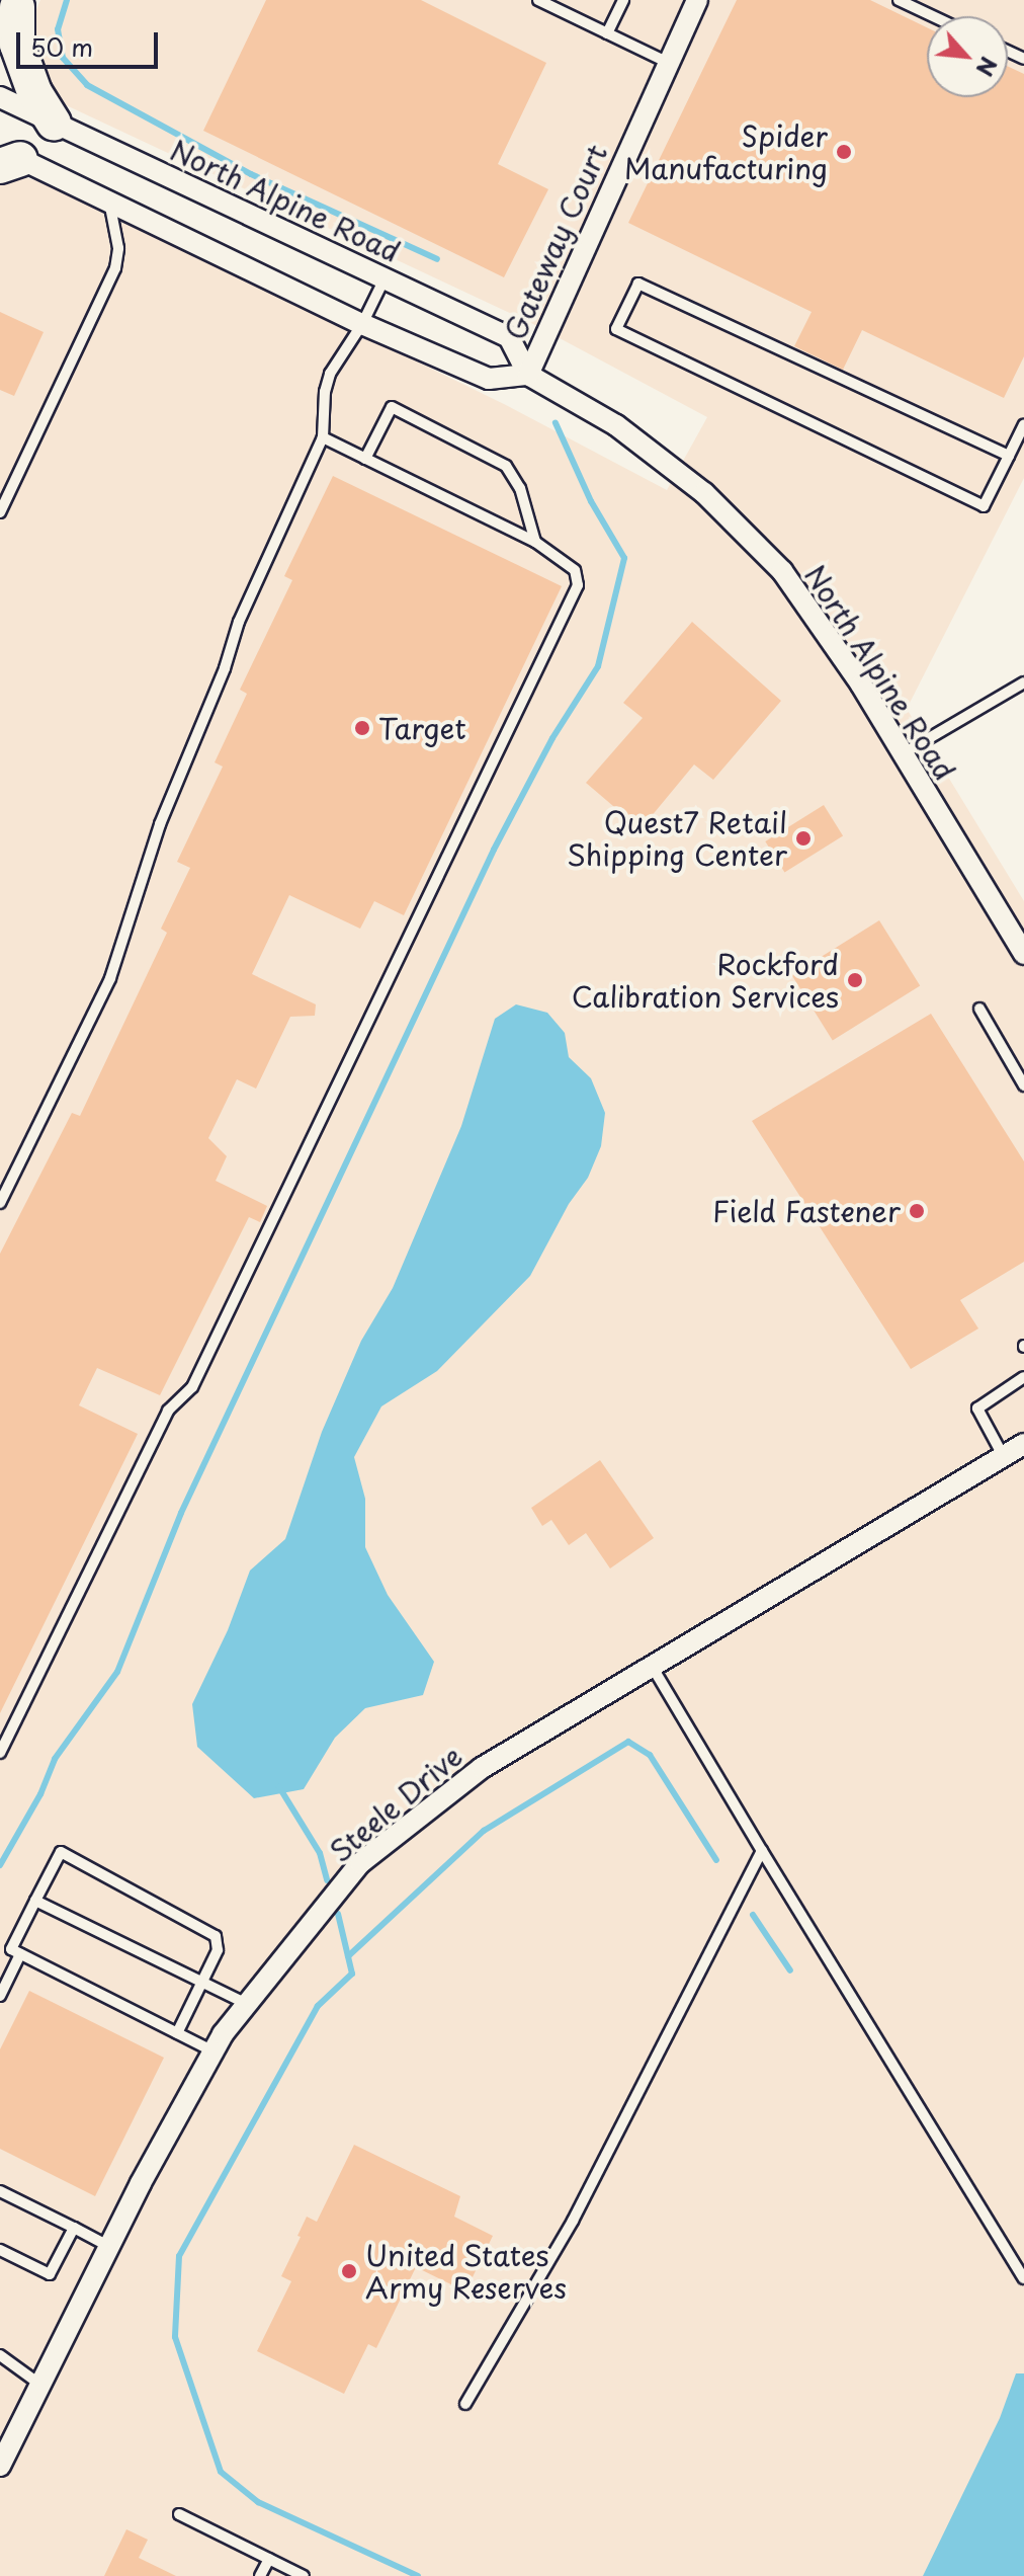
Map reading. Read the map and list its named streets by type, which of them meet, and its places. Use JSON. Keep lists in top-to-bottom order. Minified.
{"streets":{"street":["North Alpine Road","Gateway Court","Steele Drive"]},"crossings":[["North Alpine Road","Gateway Court"]],"places":["Spider Manufacturing","Target","Quest7 Retail Shipping Center","Rockford Calibration Services","Field Fastener","United States Army Reserves"],"scale_bar":"50 m","north":"bottom right"}
